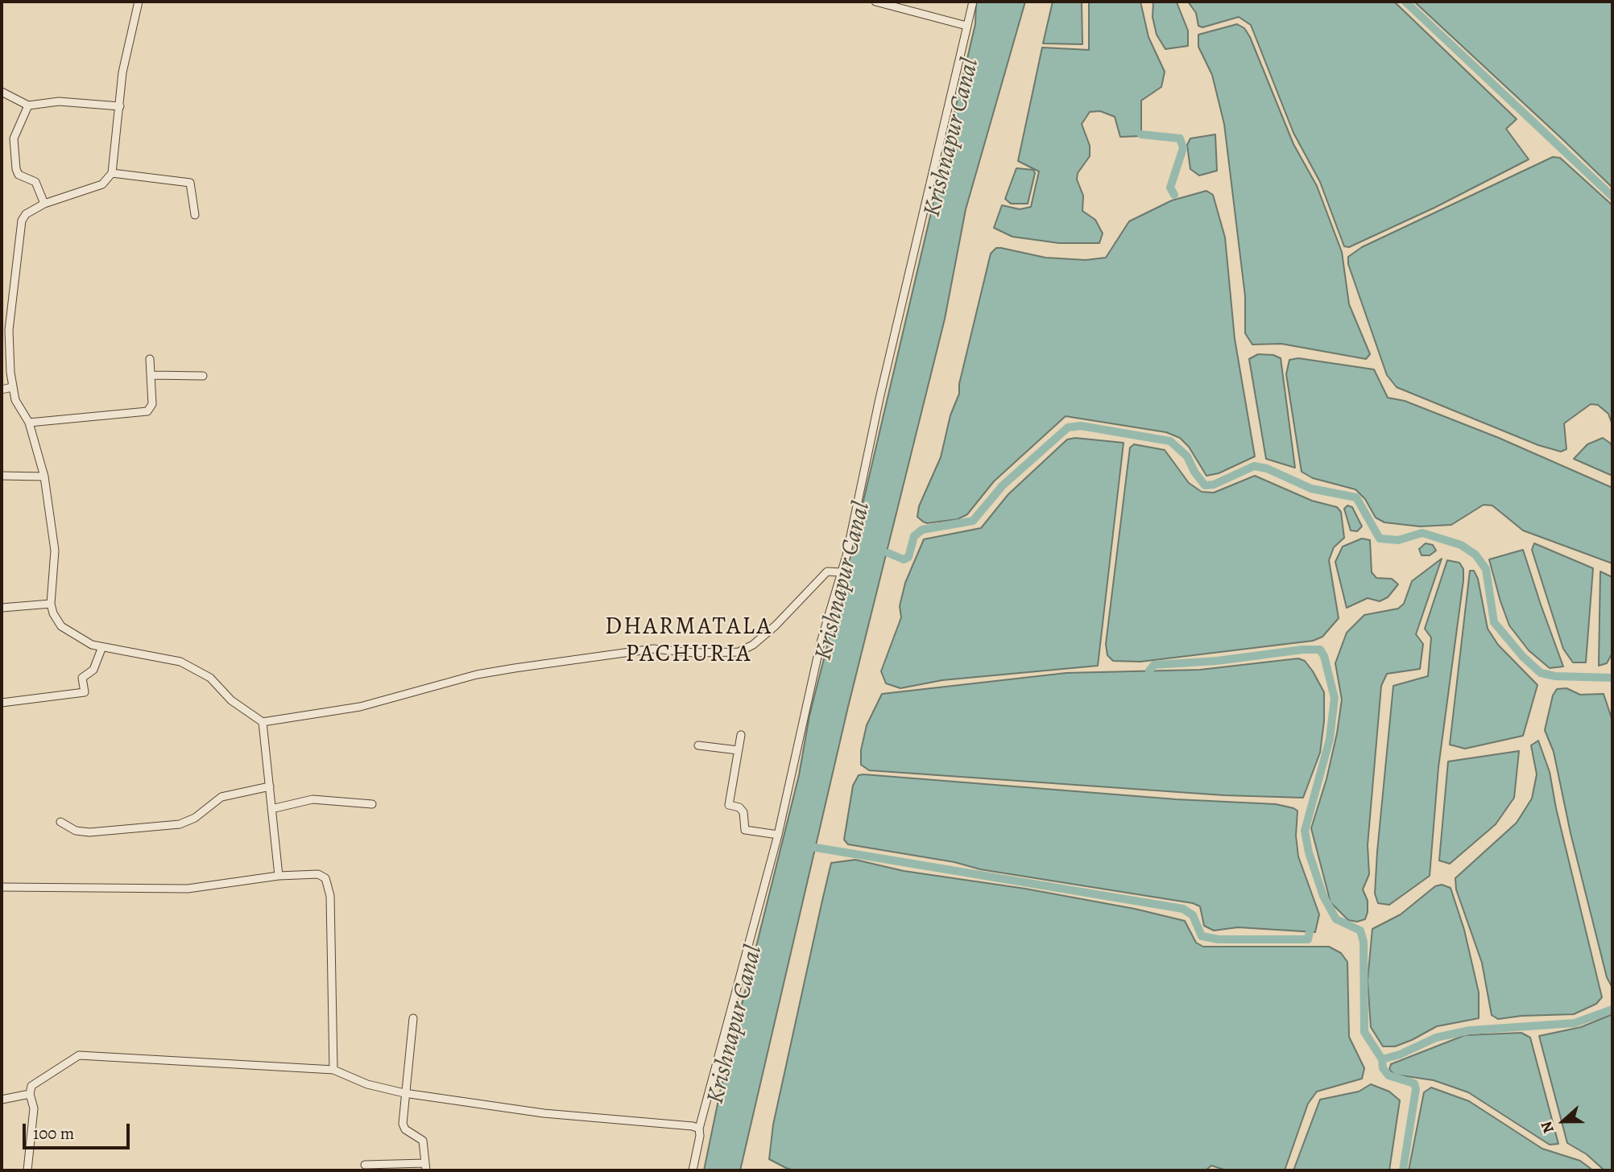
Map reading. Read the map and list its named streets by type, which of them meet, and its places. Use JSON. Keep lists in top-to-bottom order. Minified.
{"districts":["DHARMATALA PACHURIA"],"water":["Krishnapur Canal"],"scale_bar":"100 m","north":"left"}
